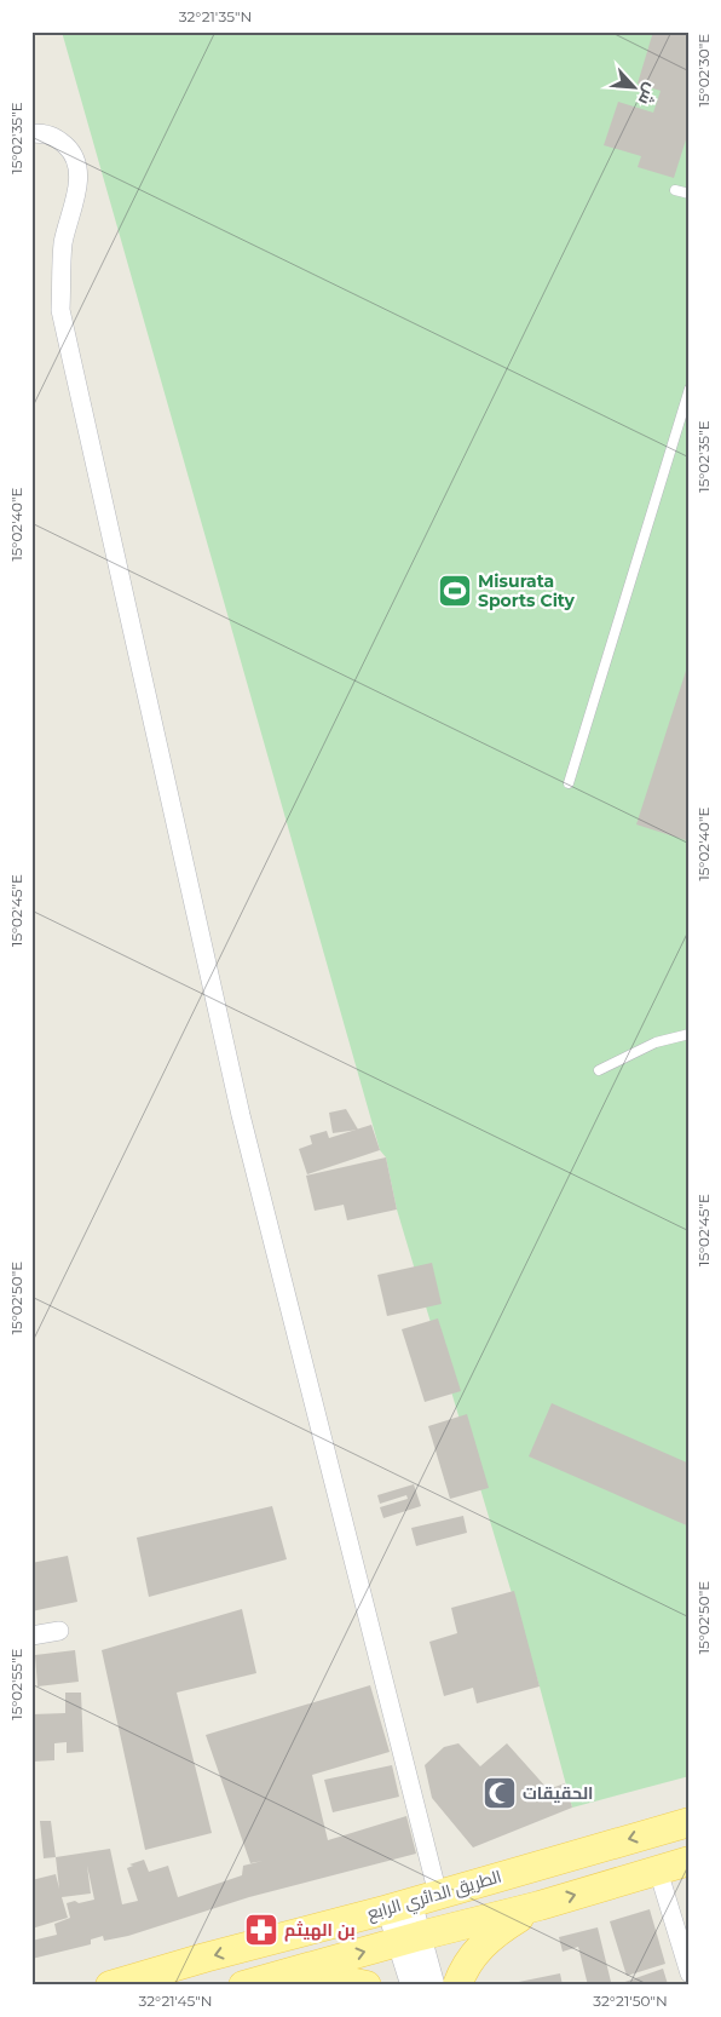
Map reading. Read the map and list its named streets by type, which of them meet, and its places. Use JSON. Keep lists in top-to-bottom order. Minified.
{"streets":{"main road":["الطريق الدائري الرابع"]},"places":{"sports":["Misurata Sports City"],"mosque":["الحقيقات"],"pharmacy":["بن الهيثم"]},"north":"bottom right","coordinates":["32°21'35\"N","15°02'30\"E","15°02'35\"E","15°02'40\"E","15°02'45\"E","15°02'50\"E","15°02'55\"E","32°21'45\"N","32°21'50\"N"]}
